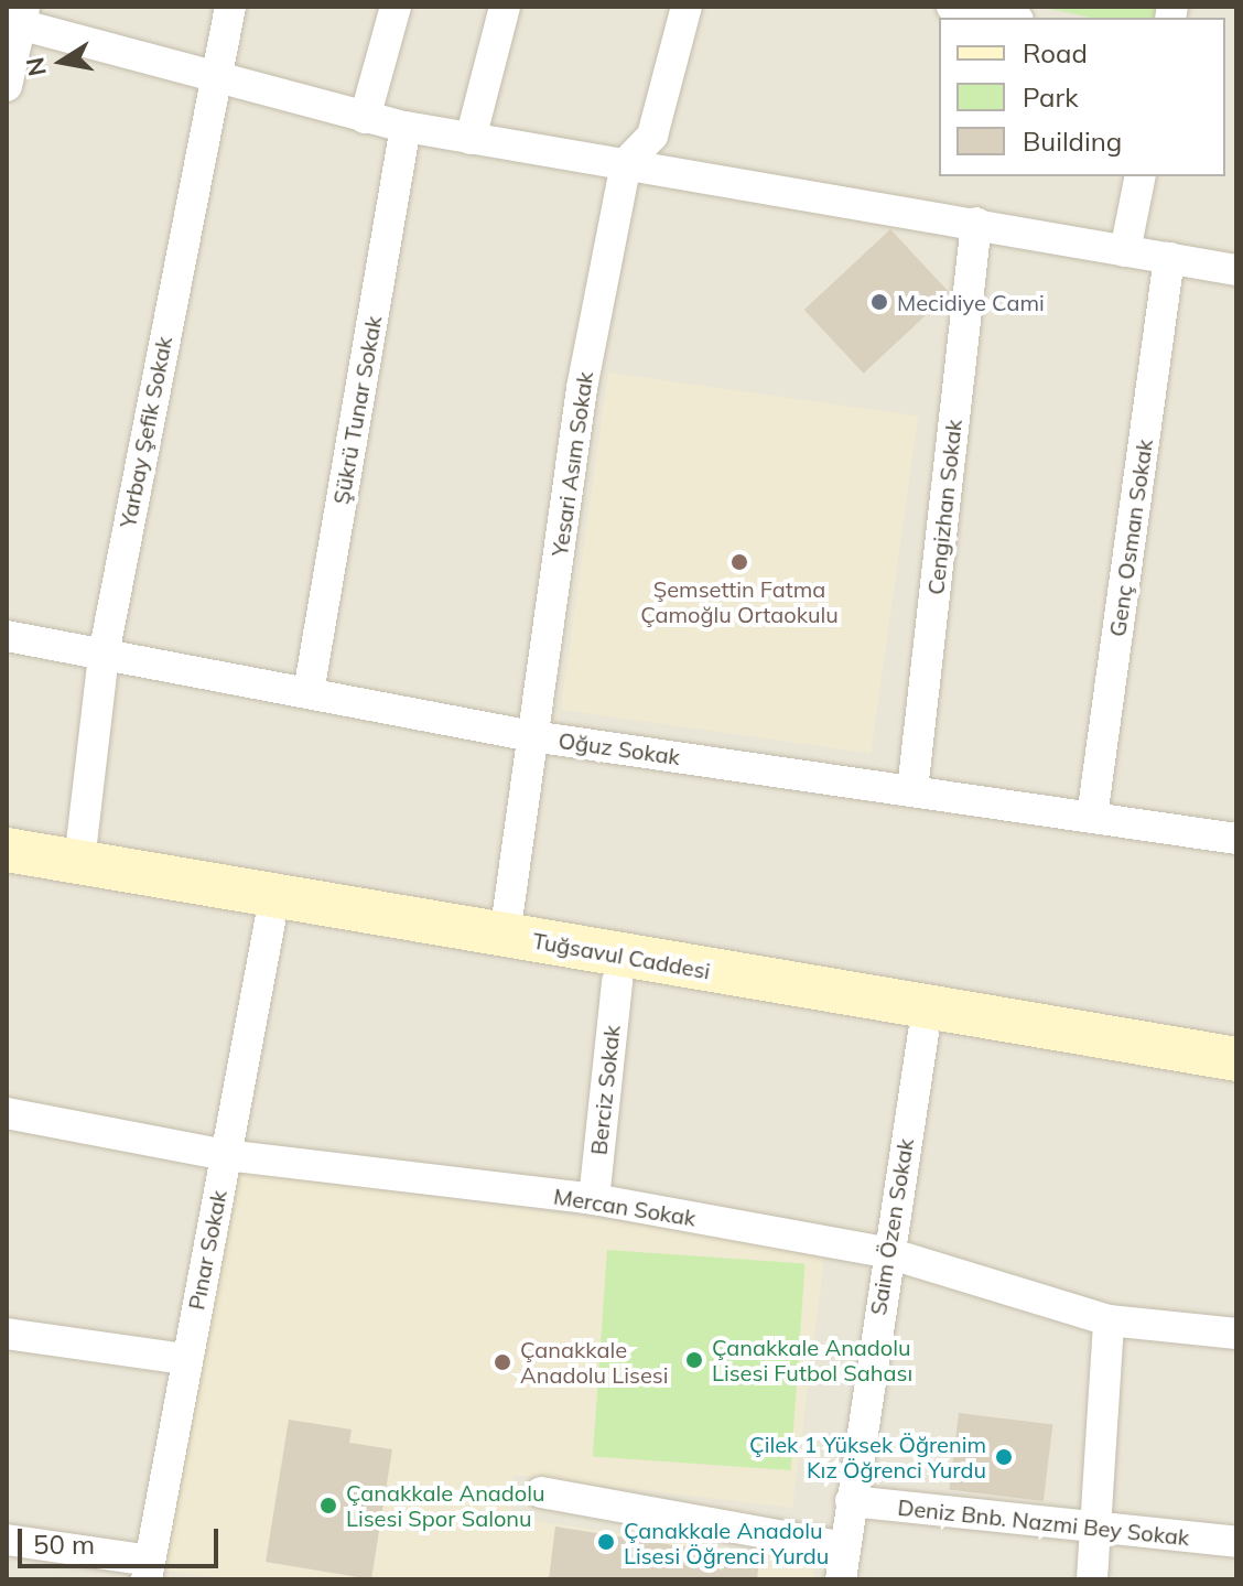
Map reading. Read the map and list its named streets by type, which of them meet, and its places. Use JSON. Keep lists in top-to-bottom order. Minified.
{"streets":{"main road":["Tuğsavul Caddesi"],"street":["Şükrü Tunar Sokak","Yarbay Şefik Sokak","Yesari Asım Sokak","Cengizhan Sokak","Genç Osman Sokak","Oğuz Sokak","Berciz Sokak","Mercan Sokak","Saim Özen Sokak","Pınar Sokak","Deniz Bnb. Nazmi Bey Sokak"]},"crossings":[["Şükrü Tunar Sokak","Oğuz Sokak"],["Yarbay Şefik Sokak","Oğuz Sokak"],["Yarbay Şefik Sokak","Tuğsavul Caddesi"],["Yesari Asım Sokak","Oğuz Sokak"],["Yesari Asım Sokak","Tuğsavul Caddesi"],["Cengizhan Sokak","Oğuz Sokak"],["Genç Osman Sokak","Oğuz Sokak"],["Berciz Sokak","Mercan Sokak"],["Mercan Sokak","Saim Özen Sokak"],["Mercan Sokak","Pınar Sokak"],["Saim Özen Sokak","Deniz Bnb. Nazmi Bey Sokak"]],"places":["Mecidiye Cami","Şemsettin Fatma Çamoğlu Ortaokulu","Çanakkale Anadolu Lisesi Futbol Sahası","Çanakkale Anadolu Lisesi","Çilek 1 Yüksek Öğrenim Kız Öğrenci Yurdu","Çanakkale Anadolu Lisesi Spor Salonu","Çanakkale Anadolu Lisesi Öğrenci Yurdu"],"legend":["Road","Park","Building"],"scale_bar":"50 m","north":"left"}
